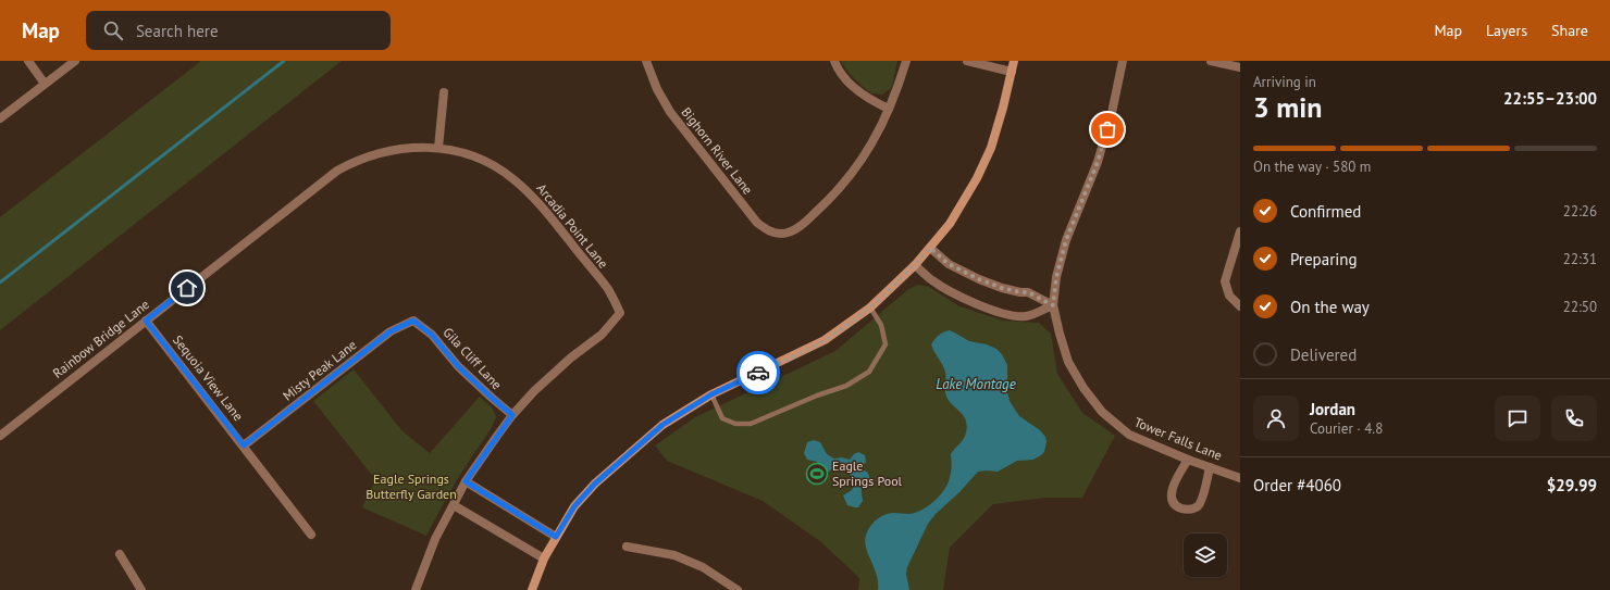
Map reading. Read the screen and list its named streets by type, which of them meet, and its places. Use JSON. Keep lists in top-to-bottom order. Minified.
{"streets":{"street":["Bighorn River Lane","Arcadia Point Lane","Rainbow Bridge Lane","Gila Cliff Lane","Misty Peak Lane","Sequoia View Lane","Tower Falls Lane"]},"crossings":[["Arcadia Point Lane","Rainbow Bridge Lane"],["Arcadia Point Lane","Gila Cliff Lane"],["Rainbow Bridge Lane","Sequoia View Lane"],["Gila Cliff Lane","Misty Peak Lane"],["Misty Peak Lane","Sequoia View Lane"]],"water":["Lake Montage"],"parks":["Eagle Springs Butterfly Garden"],"places":{"sports":["Eagle Springs Pool"]},"page":{"header":"Map","search":"Search here","nav":["Map","Layers","Share"],"heading":["3 min","Arriving in","22:55–23:00"],"panel":["Jordan","Courier · 4.8","Order #4060","$29.99"],"bar":"On the way · 580 m","list":[["Confirmed","22:26"],["Preparing","22:31"],["On the way","22:50"],"Delivered"]}}
